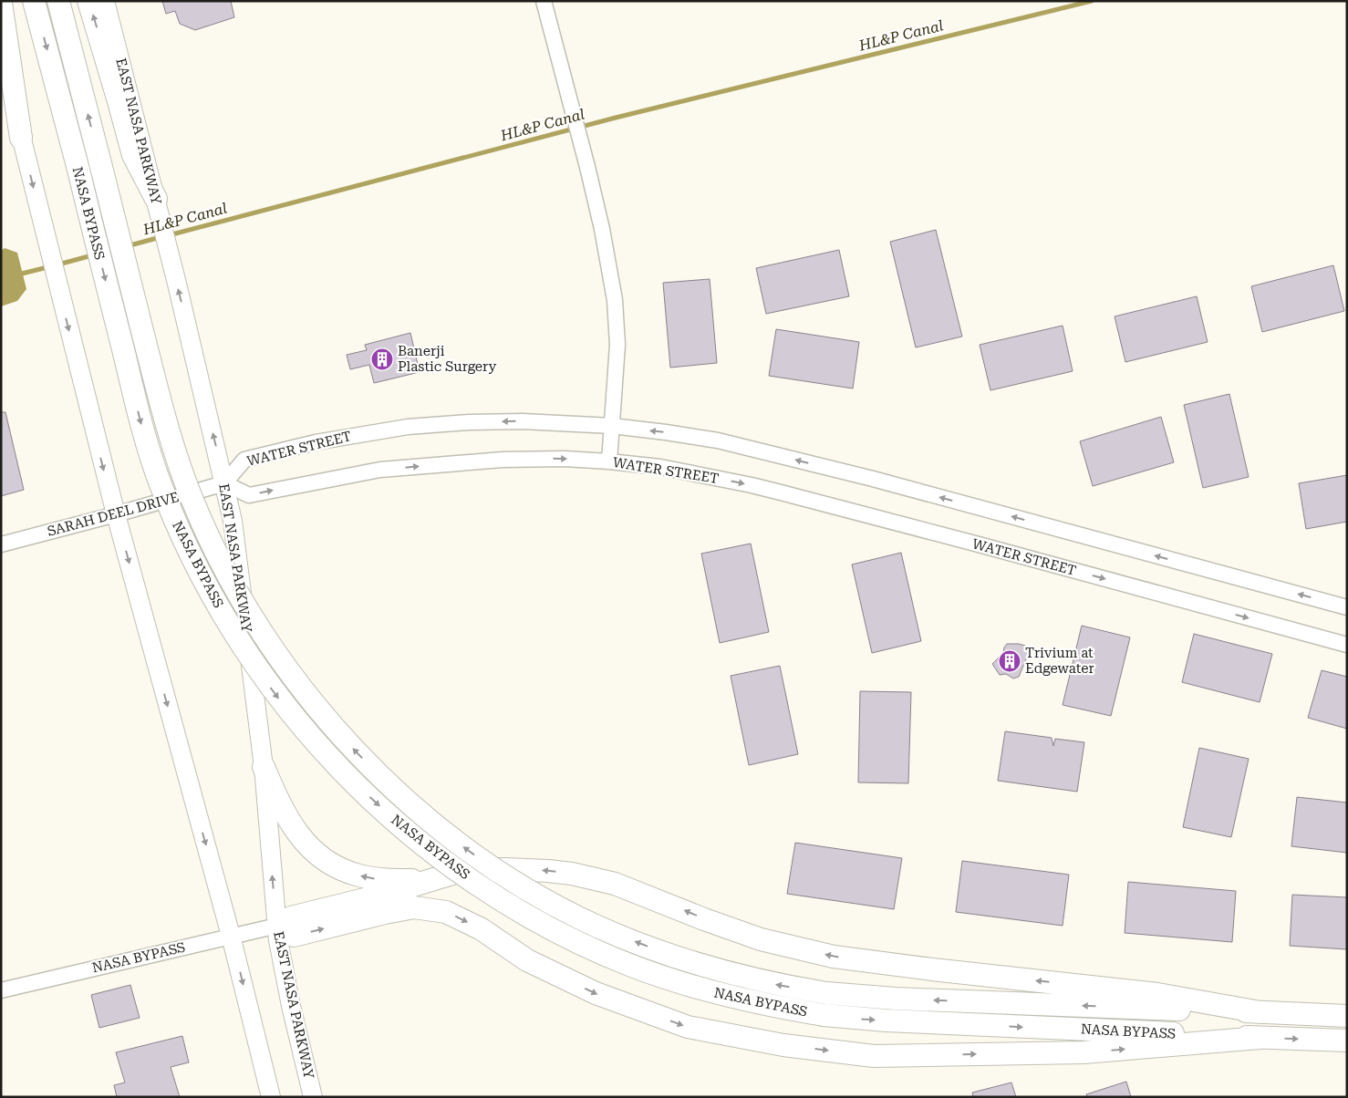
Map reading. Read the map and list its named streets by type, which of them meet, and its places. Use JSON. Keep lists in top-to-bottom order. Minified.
{"streets":{"highway":["NASA BYPASS"],"main road":["EAST NASA PARKWAY"],"street":["WATER STREET","SARAH DEEL DRIVE"]},"crossings":[["EAST NASA PARKWAY","NASA BYPASS"],["EAST NASA PARKWAY","WATER STREET"],["EAST NASA PARKWAY","SARAH DEEL DRIVE"],["WATER STREET","SARAH DEEL DRIVE"]],"water":["HL&P Canal"],"places":{"building":["Banerji Plastic Surgery","Trivium at Edgewater"]}}
